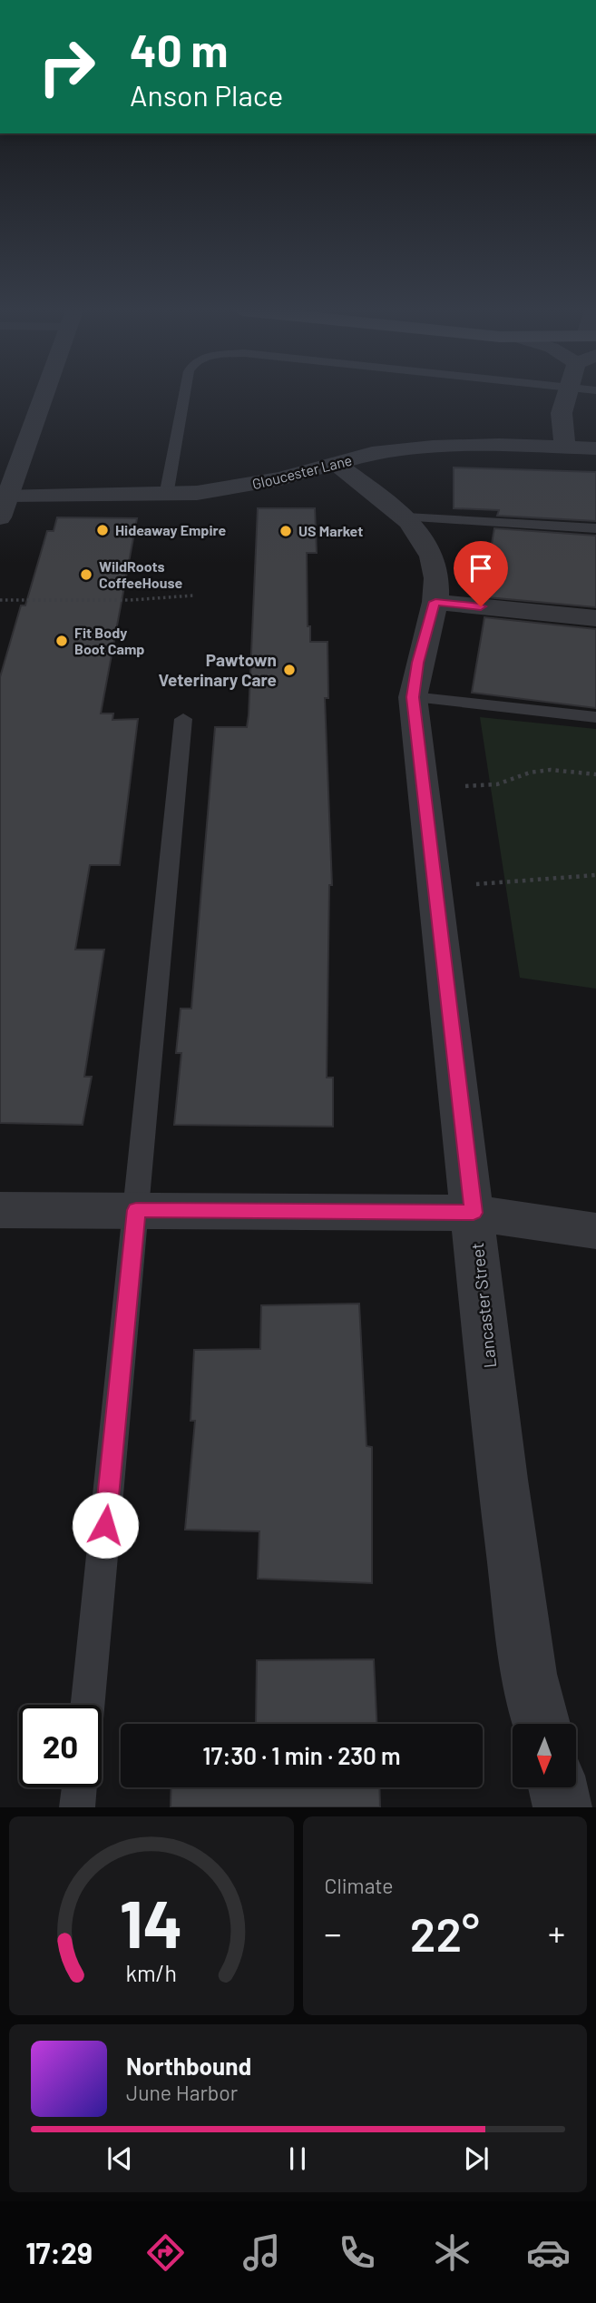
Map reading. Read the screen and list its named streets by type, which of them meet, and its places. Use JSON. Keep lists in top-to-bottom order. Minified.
{"streets":{"street":["Gloucester Lane","Lancaster Street"]},"crossings":[["Gloucester Lane","Lancaster Street"]],"places":["Hideaway Empire","US Market","WildRoots CoffeeHouse","Fit Body Boot Camp","Pawtown Veterinary Care"],"north":"bottom","page":{"turn":["40 m","Anson Place"],"limit":"20","trip":"17:30 · 1 min · 230 m","tile":"Climate","heat":["−","22°","+"],"song":["Northbound","June Harbor"],"tabs":"17:29","gauge":["14","km/h"]}}
